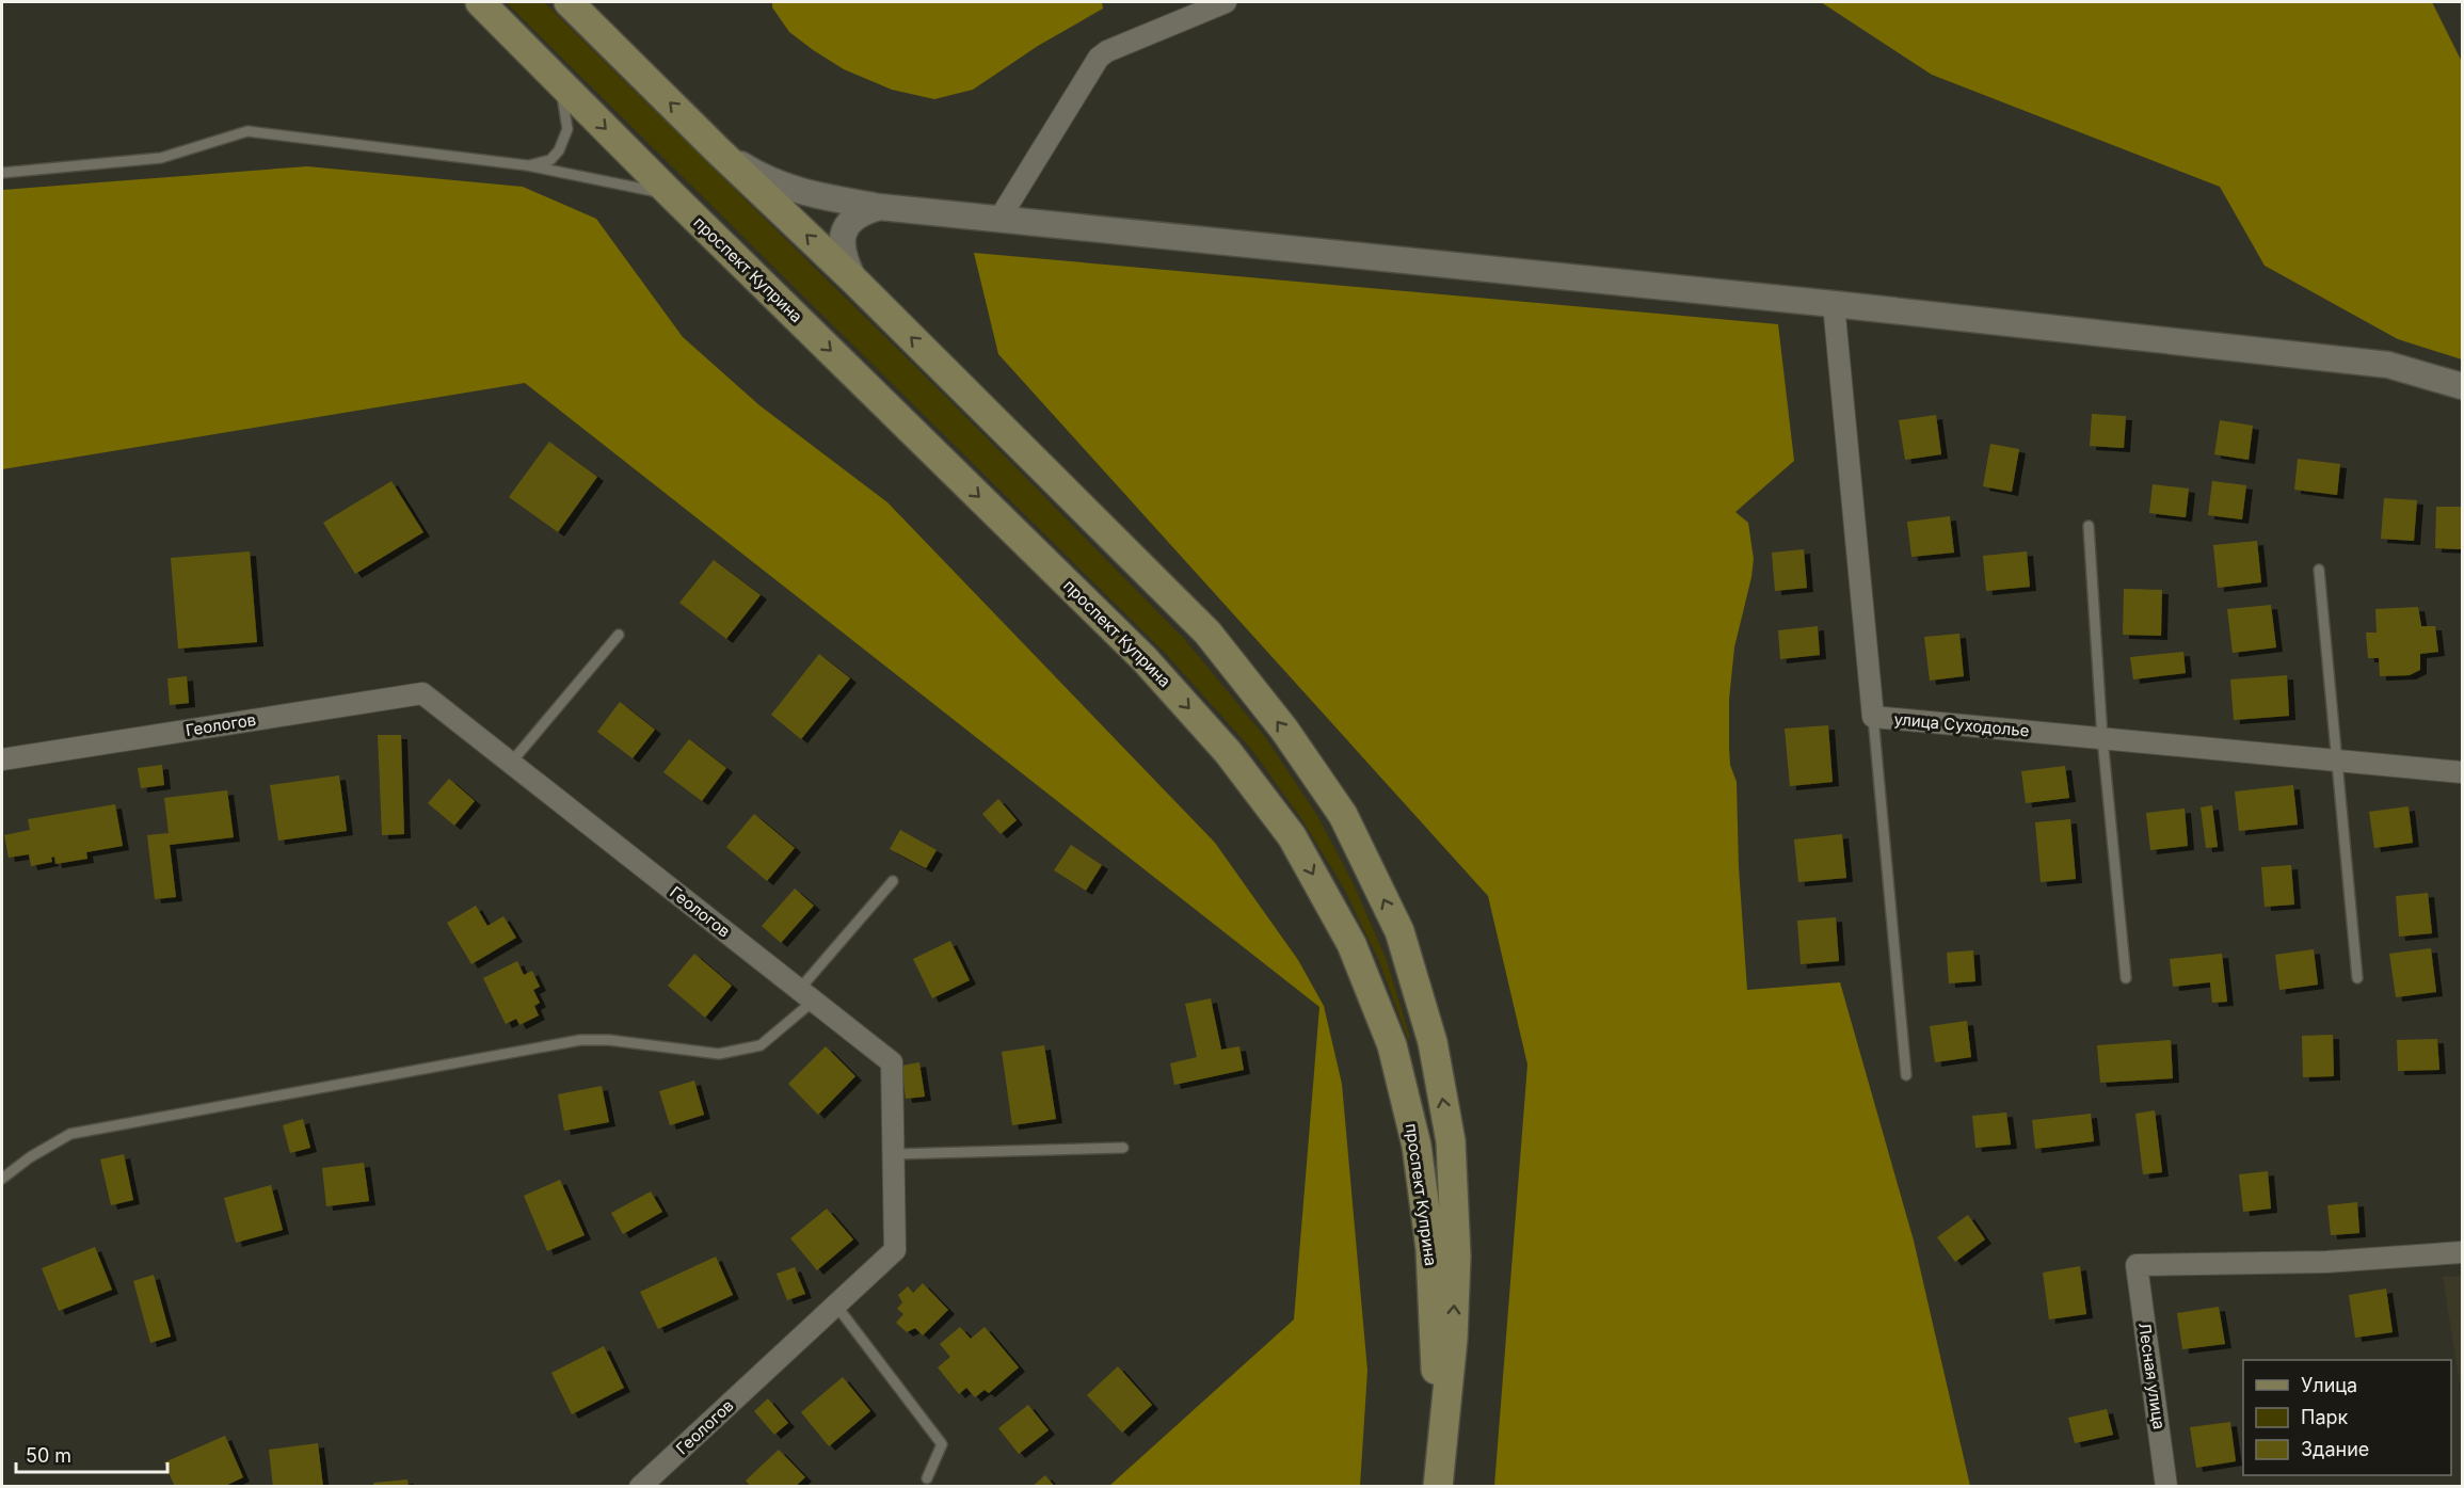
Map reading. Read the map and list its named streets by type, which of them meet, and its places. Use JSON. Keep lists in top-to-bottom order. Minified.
{"streets":{"main road":["проспект Куприна"],"street":["Геологов","улица Суходолье","Лесная улица"]},"legend":["Улица","Парк","Здание"],"scale_bar":"50 m"}
